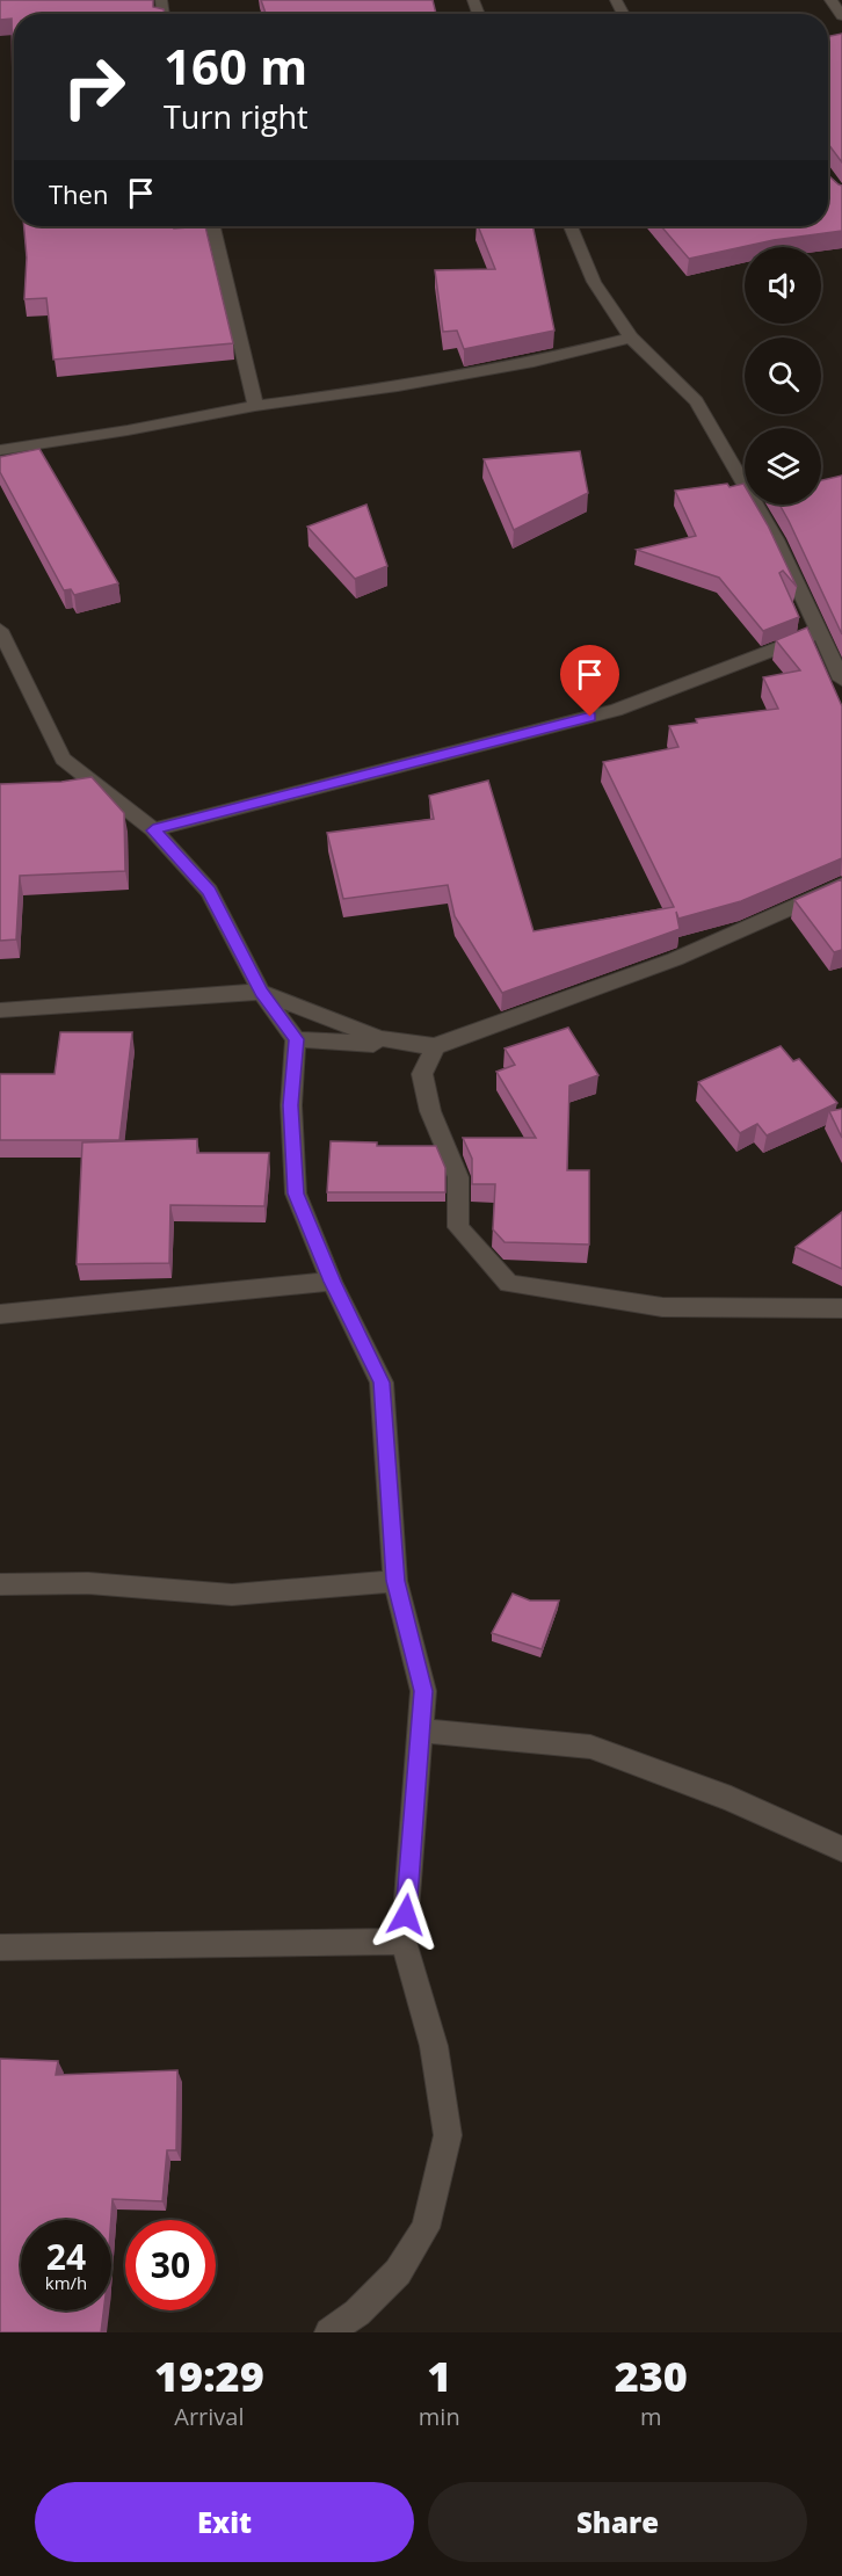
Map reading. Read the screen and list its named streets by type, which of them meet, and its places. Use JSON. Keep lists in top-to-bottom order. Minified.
{"page":{"turn":["160 m","Turn right"],"then":"Then","speed":"24 km/h","limit":"30","eta":["19:29","Arrival","1","min","230","m"],"buttons":["Exit","Share"]}}
